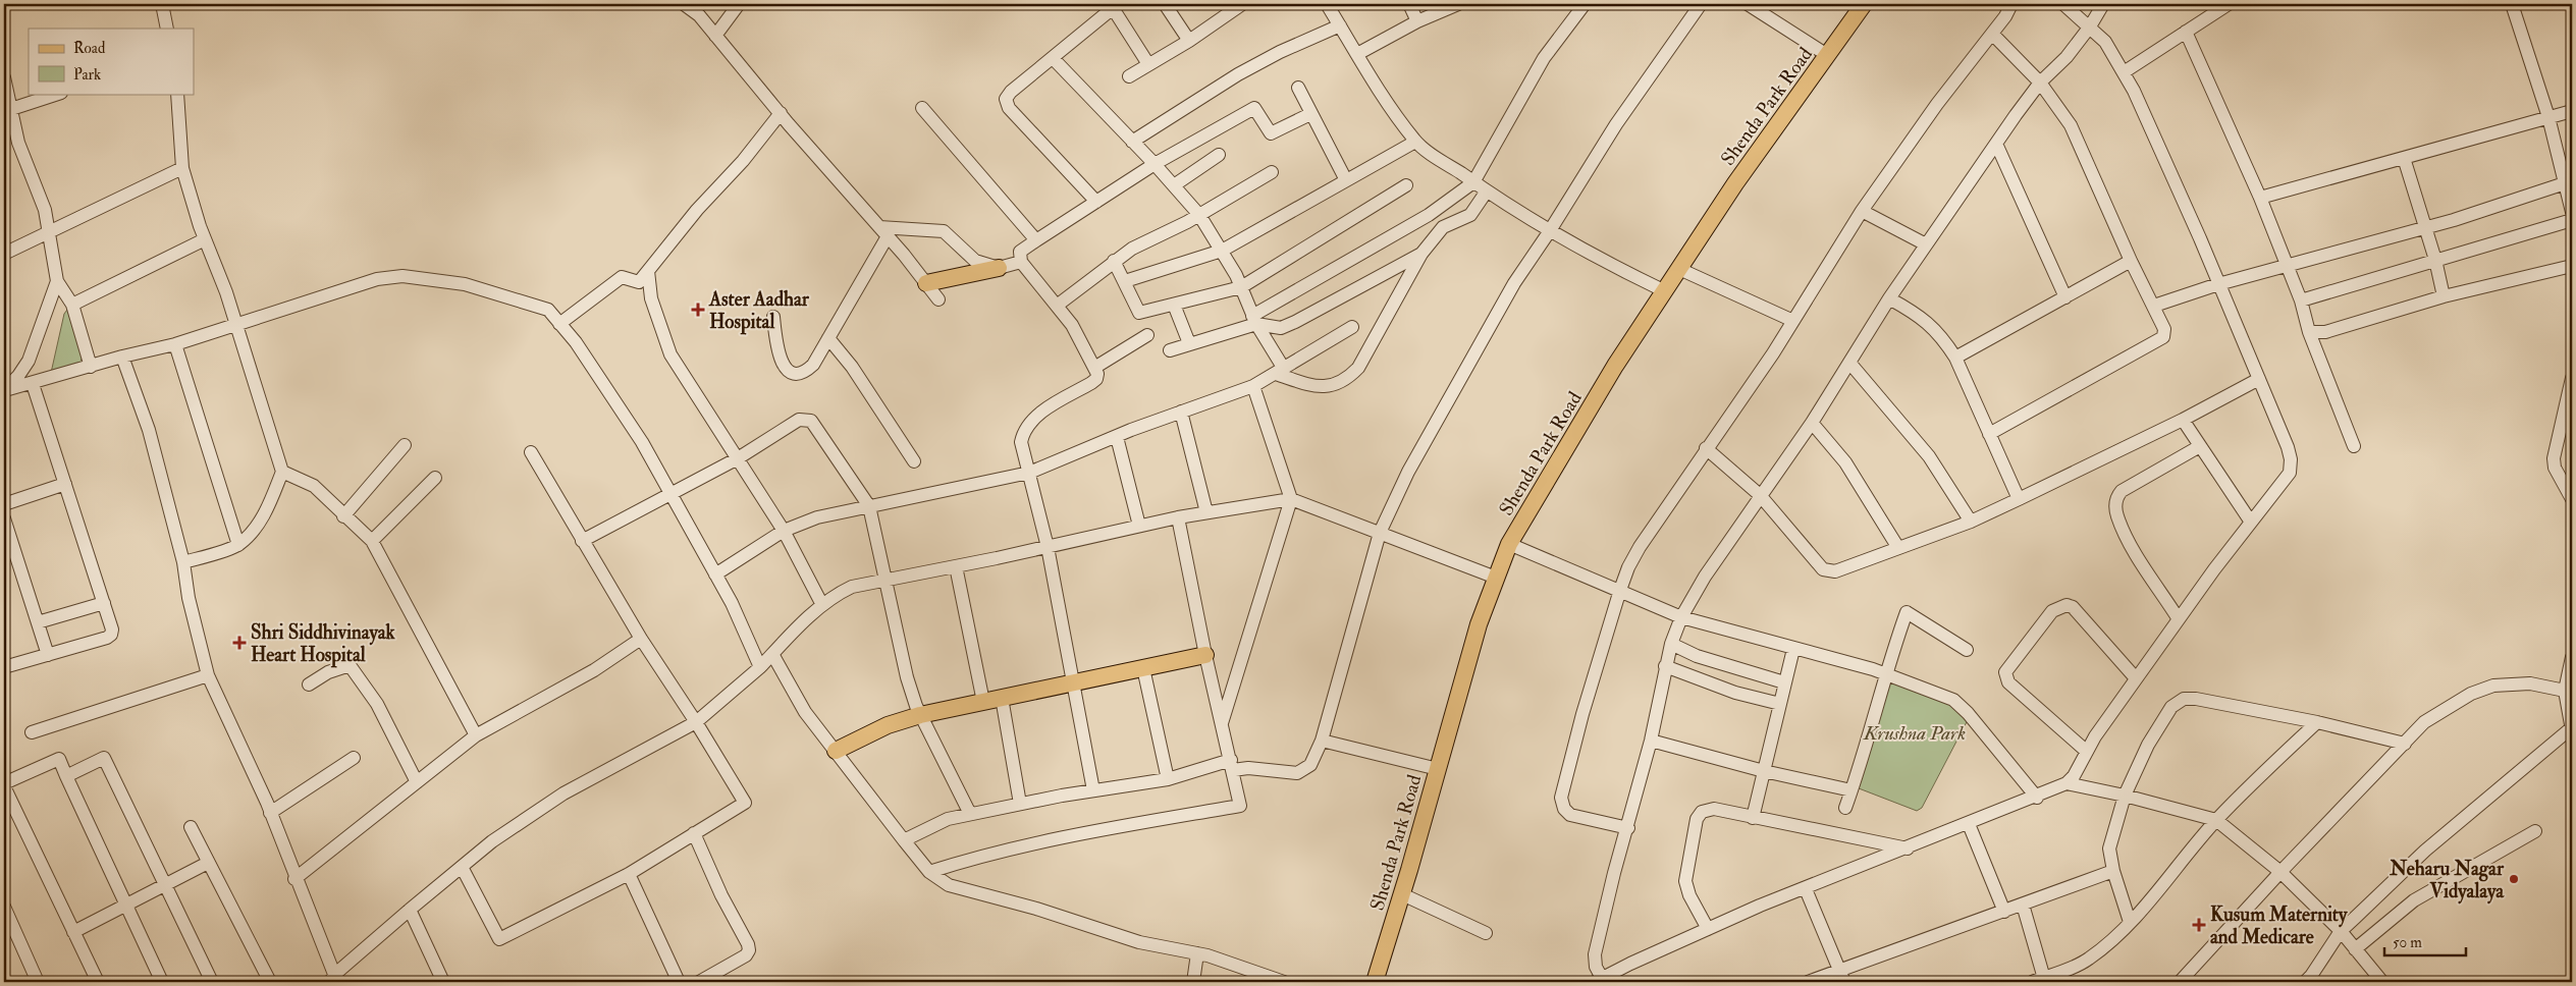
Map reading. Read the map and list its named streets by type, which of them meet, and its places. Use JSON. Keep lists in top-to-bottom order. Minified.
{"streets":{"main road":["Shenda Park Road"]},"parks":["Krushna Park"],"places":{"health":["Aster Aadhar Hospital","Shri Siddhivinayak Heart Hospital","Kusum Maternity and Medicare"],"other":["Neharu Nagar Vidyalaya"]},"legend":["Road","Park"],"scale_bar":"50 m"}
